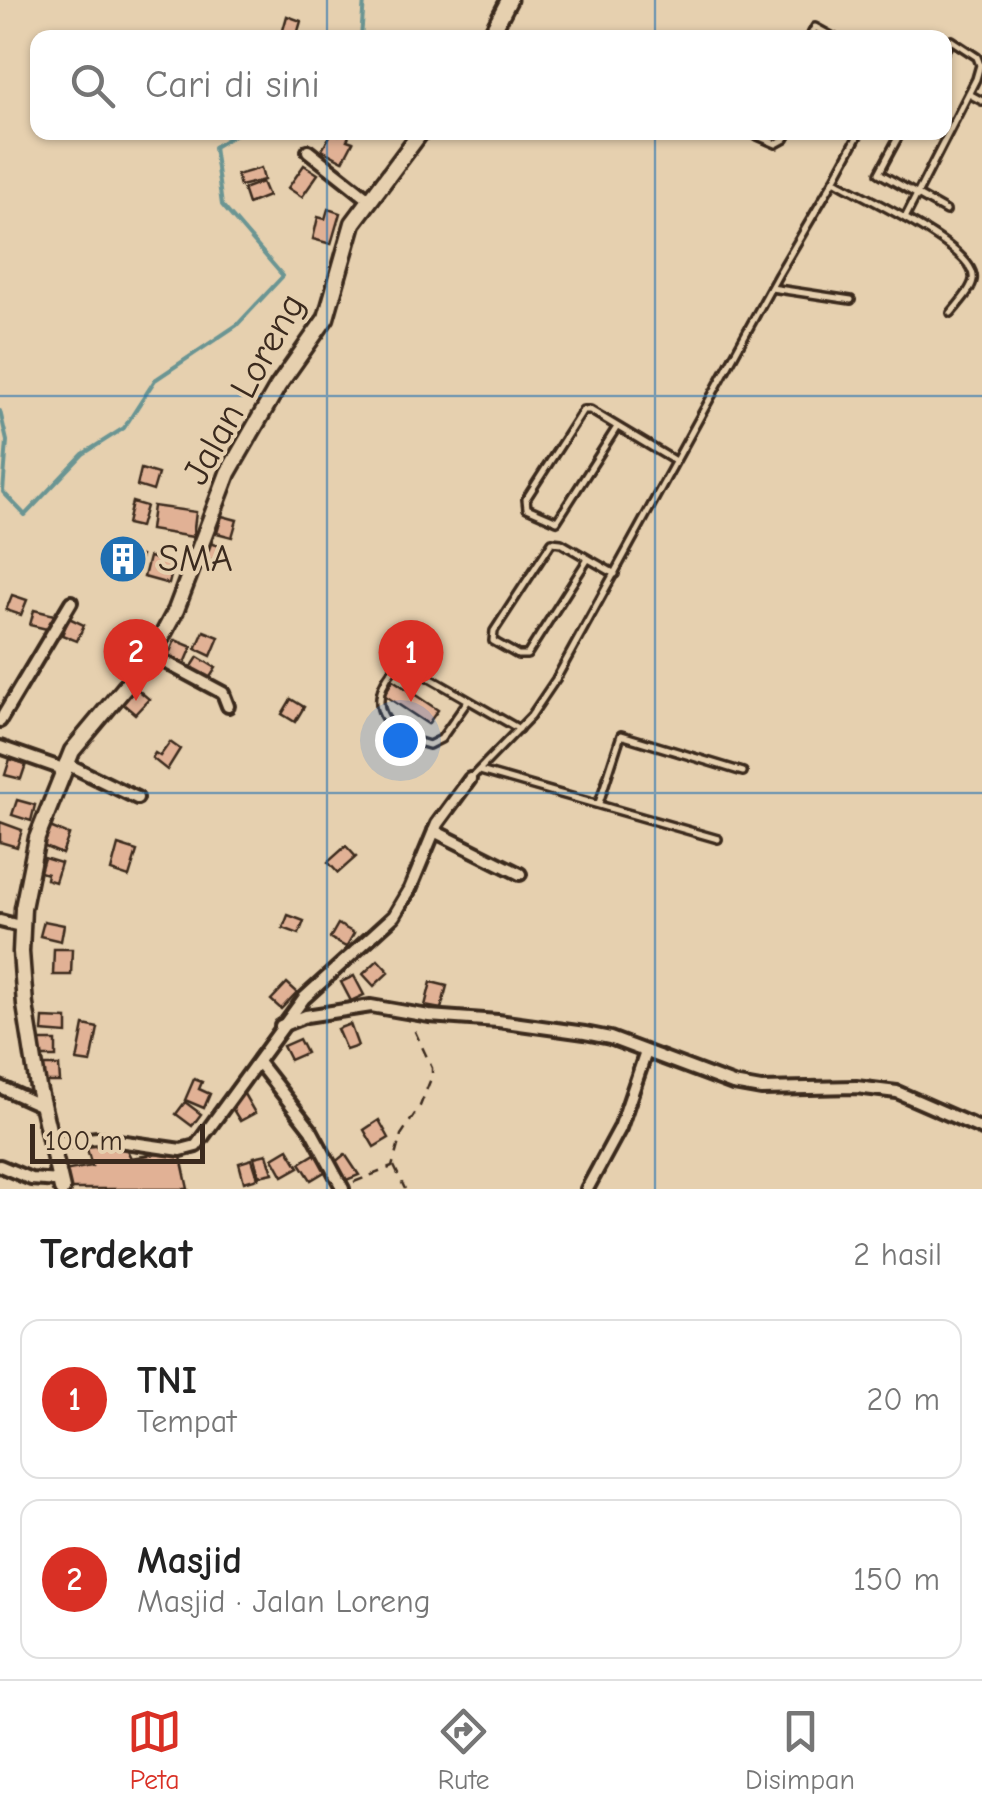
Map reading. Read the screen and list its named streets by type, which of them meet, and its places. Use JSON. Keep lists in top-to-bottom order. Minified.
{"streets":{"street":["Jalan Loreng"]},"places":{"building":["SMA"]},"scale_bar":"100 m","page":{"search":"Cari di sini","pins":["2","1"],"scale":"100 m","heading":["Terdekat","2 hasil"],"list":[{"mark":"1","name":"TNI","note":"Tempat","value":"20 m"},{"mark":"2","name":"Masjid","note":"Masjid · Jalan Loreng","value":"150 m"}],"nav":["Peta","Rute","Disimpan"]}}
